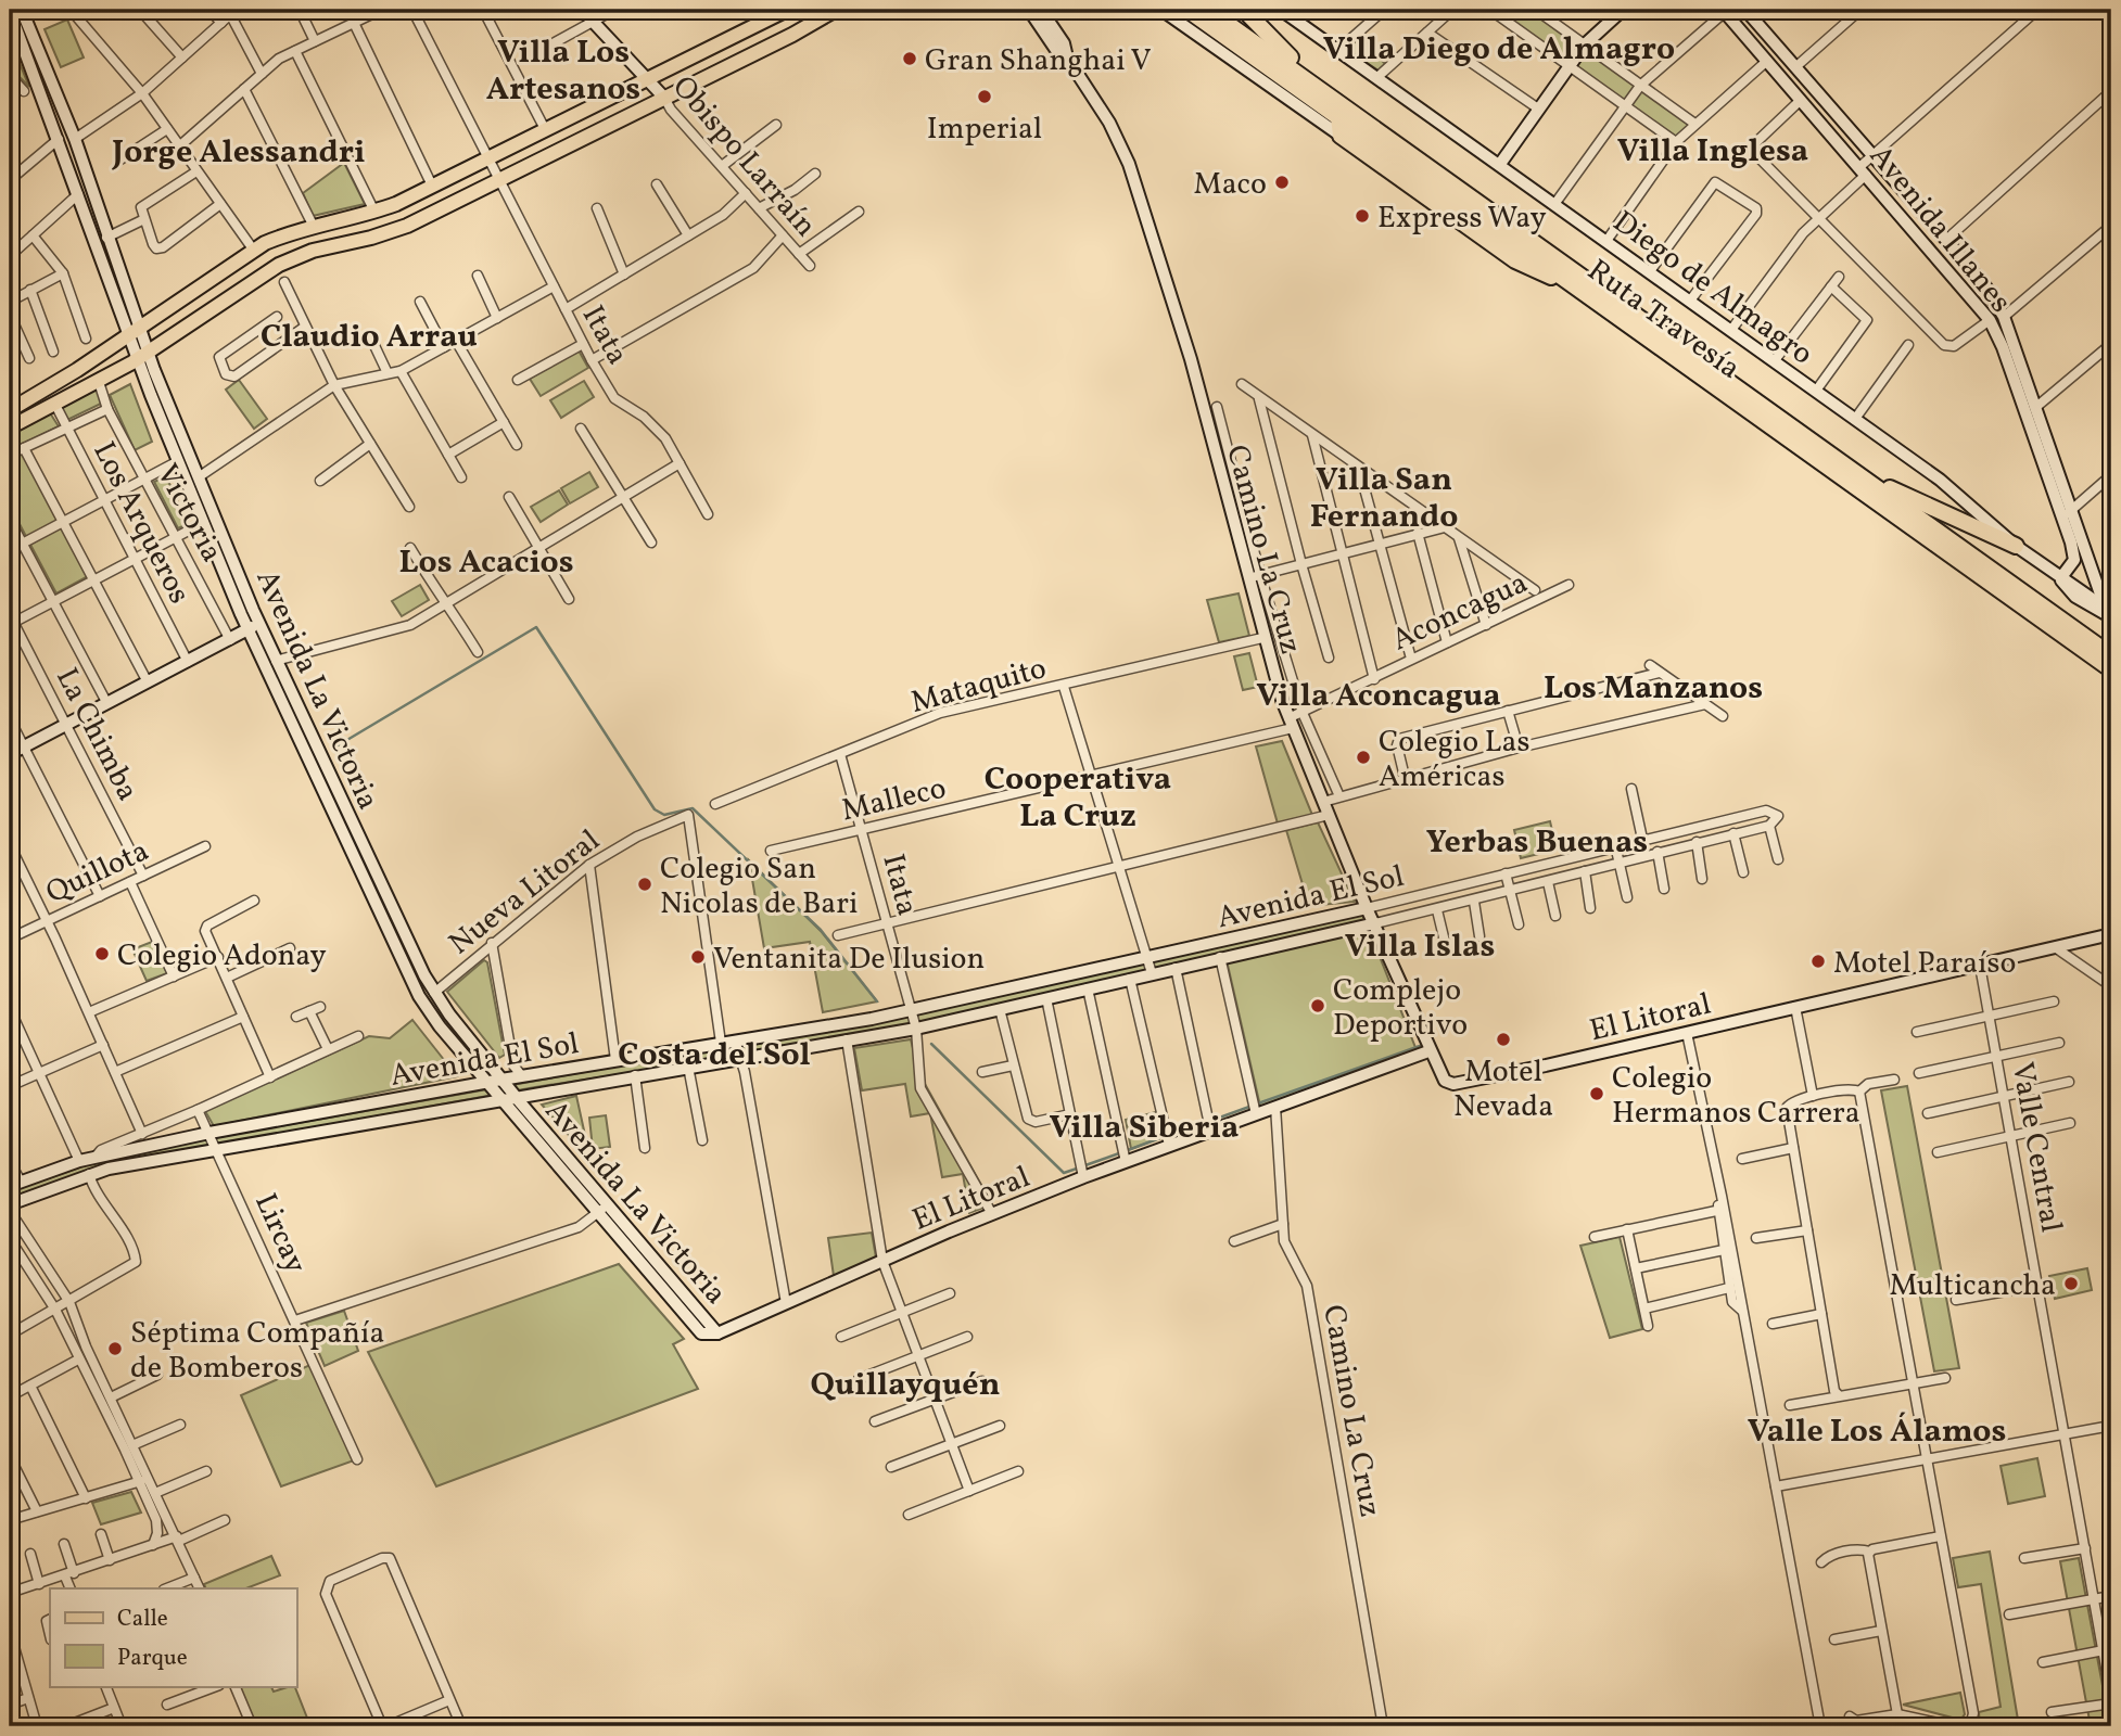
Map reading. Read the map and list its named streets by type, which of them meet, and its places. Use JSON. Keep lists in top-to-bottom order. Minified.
{"streets":{"highway":["Ruta Travesía"],"main road":["Obispo Larraín","Avenida Illanes","Diego de Almagro","Camino La Cruz","Avenida La Victoria","Avenida El Sol","El Litoral"],"street":["Itata","Victoria","Los Arqueros","Aconcagua","Mataquito","La Chimba","Malleco","Quillota","Nueva Litoral","Valle Central","Lircay"]},"crossings":[["Avenida Illanes","Diego de Almagro"],["Itata","Mataquito"],["Itata","Malleco"],["Itata","Avenida El Sol"],["Itata","El Litoral"],["Camino La Cruz","Aconcagua"],["Camino La Cruz","Mataquito"],["Camino La Cruz","Malleco"],["Camino La Cruz","Avenida El Sol"],["Camino La Cruz","El Litoral"],["Aconcagua","Malleco"],["Avenida La Victoria","Nueva Litoral"],["Avenida La Victoria","Avenida El Sol"],["Avenida La Victoria","El Litoral"],["La Chimba","Quillota"],["Nueva Litoral","Avenida El Sol"],["Avenida El Sol","Lircay"],["El Litoral","Valle Central"]],"districts":["Villa Diego de Almagro","Villa Los Artesanos","Villa Inglesa","Jorge Alessandri","Claudio Arrau","Villa San Fernando","Los Acacios","Los Manzanos","Villa Aconcagua","Cooperativa La Cruz","Yerbas Buenas","Villa Islas","Costa del Sol","Villa Siberia","Quillayquén","Valle Los Álamos"],"places":["Gran Shanghai V","Imperial","Maco","Express Way","Colegio Las Américas","Colegio San Nicolas de Bari","Colegio Adonay","Ventanita De Ilusion","Motel Paraíso","Complejo Deportivo","Motel Nevada","Colegio Hermanos Carrera","Multicancha","Séptima Compañía de Bomberos"],"legend":["Calle","Parque"]}
